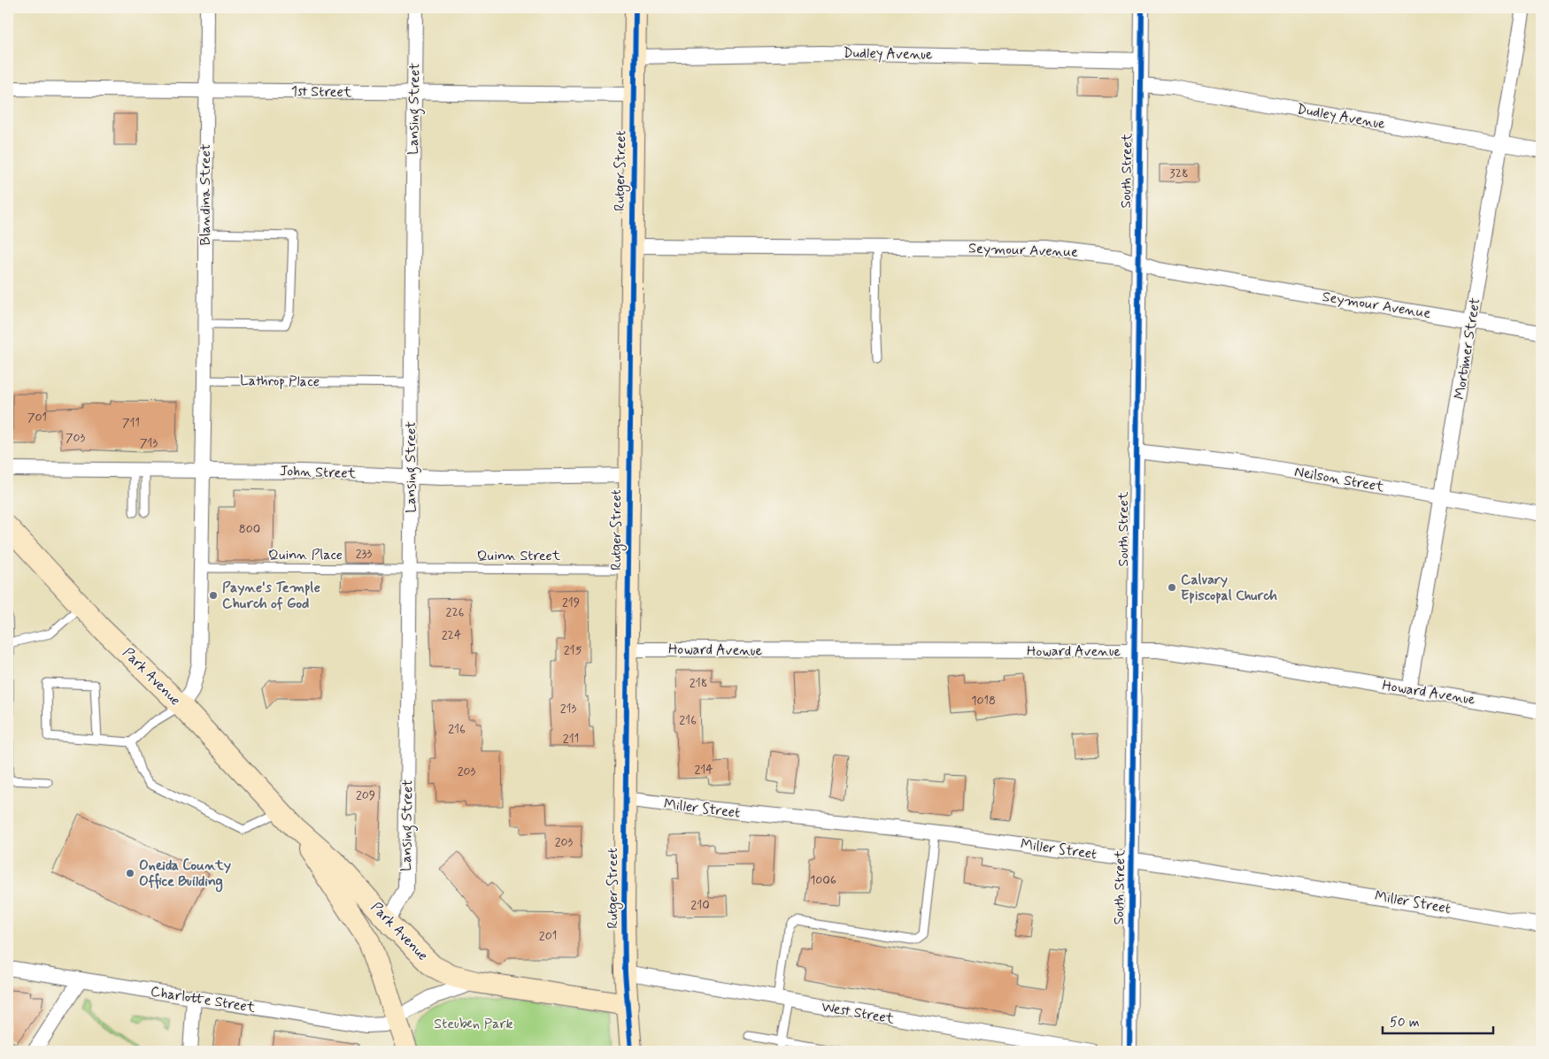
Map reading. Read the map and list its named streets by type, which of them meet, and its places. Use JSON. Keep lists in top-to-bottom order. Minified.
{"streets":{"street":["Dudley Avenue","1st Street","Lansing Street","Rutger Street","South Street","Blandina Street","Seymour Avenue","Mortimer Street","John Street","Neilson Street","Howard Avenue","Park Avenue","Miller Street","Charlotte Street","West Street"],"lane":["Lathrop Place","Quinn Place","Quinn Street"]},"crossings":[["Dudley Avenue","Rutger Street"],["Dudley Avenue","South Street"],["Dudley Avenue","Mortimer Street"],["1st Street","Lansing Street"],["1st Street","Rutger Street"],["1st Street","Blandina Street"],["Lansing Street","Lathrop Place"],["Lansing Street","John Street"],["Lansing Street","Quinn Place"],["Lansing Street","Quinn Street"],["Lansing Street","Park Avenue"],["Rutger Street","Seymour Avenue"],["Rutger Street","John Street"],["Rutger Street","Quinn Street"],["Rutger Street","Howard Avenue"],["Rutger Street","Miller Street"],["Rutger Street","West Street"],["South Street","Seymour Avenue"],["South Street","Neilson Street"],["South Street","Howard Avenue"],["South Street","Miller Street"],["Blandina Street","Lathrop Place"],["Seymour Avenue","Mortimer Street"],["Mortimer Street","Neilson Street"],["Mortimer Street","Howard Avenue"],["Quinn Place","Quinn Street"],["Park Avenue","Charlotte Street"]],"parks":["Steuben Park"],"places":["Calvary Episcopal Church","Payne's Temple Church of God","Oneida County Office Building"],"house_numbers":["328","701","711","703","713","800","233","219","226","224","215","218","1018","213","216","216","211","214","203","209","203","1006","210","201"],"scale_bar":"50 m"}
